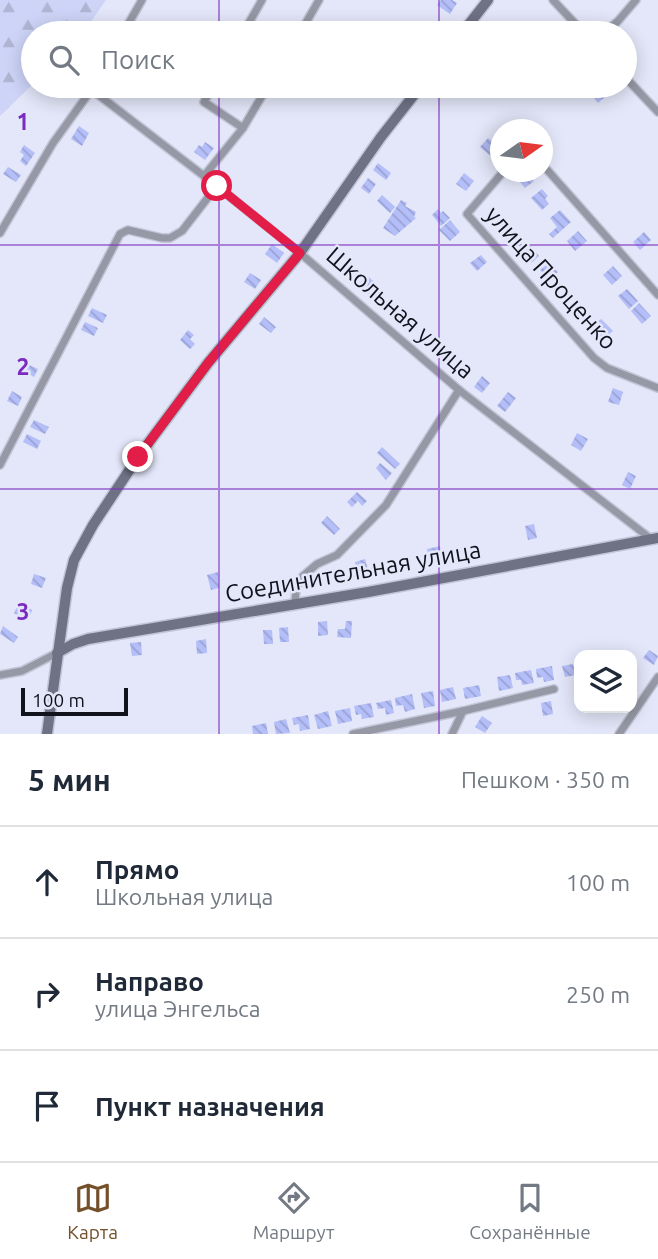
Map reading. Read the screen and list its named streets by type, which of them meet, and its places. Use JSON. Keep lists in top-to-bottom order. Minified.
{"streets":{"street":["улица Проценко","Школьная улица","Соединительная улица"]},"crossings":[["Школьная улица","Соединительная улица"]],"scale_bar":"100 m","north":"right","page":{"search":"Поиск","scale":"100 m","heading":["5 мин","Пешком · 350 m"],"list":[["Прямо","Школьная улица","100 m"],["Направо","улица Энгельса","250 m"],"Пункт назначения"],"nav":["Карта","Маршрут","Сохранённые"]},"grid":{"rows":["1","2","3"]}}
